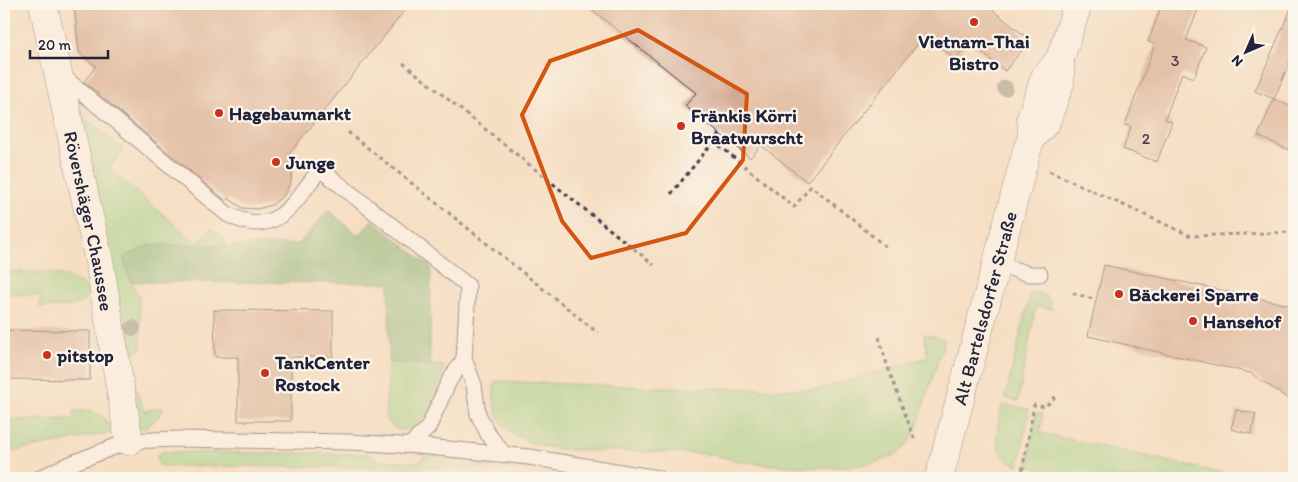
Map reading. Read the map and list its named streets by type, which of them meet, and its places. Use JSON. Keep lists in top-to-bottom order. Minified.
{"streets":{"street":["Rövershäger Chaussee","Alt Bartelsdorfer Straße"]},"places":["Vietnam-Thai Bistro","Hagebaumarkt","Fränkis Körri Braatwurscht","Junge","Bäckerei Sparre","Hansehof","pitstop","TankCenter Rostock"],"house_numbers":["3","2"],"scale_bar":"20 m","north":"bottom left"}
